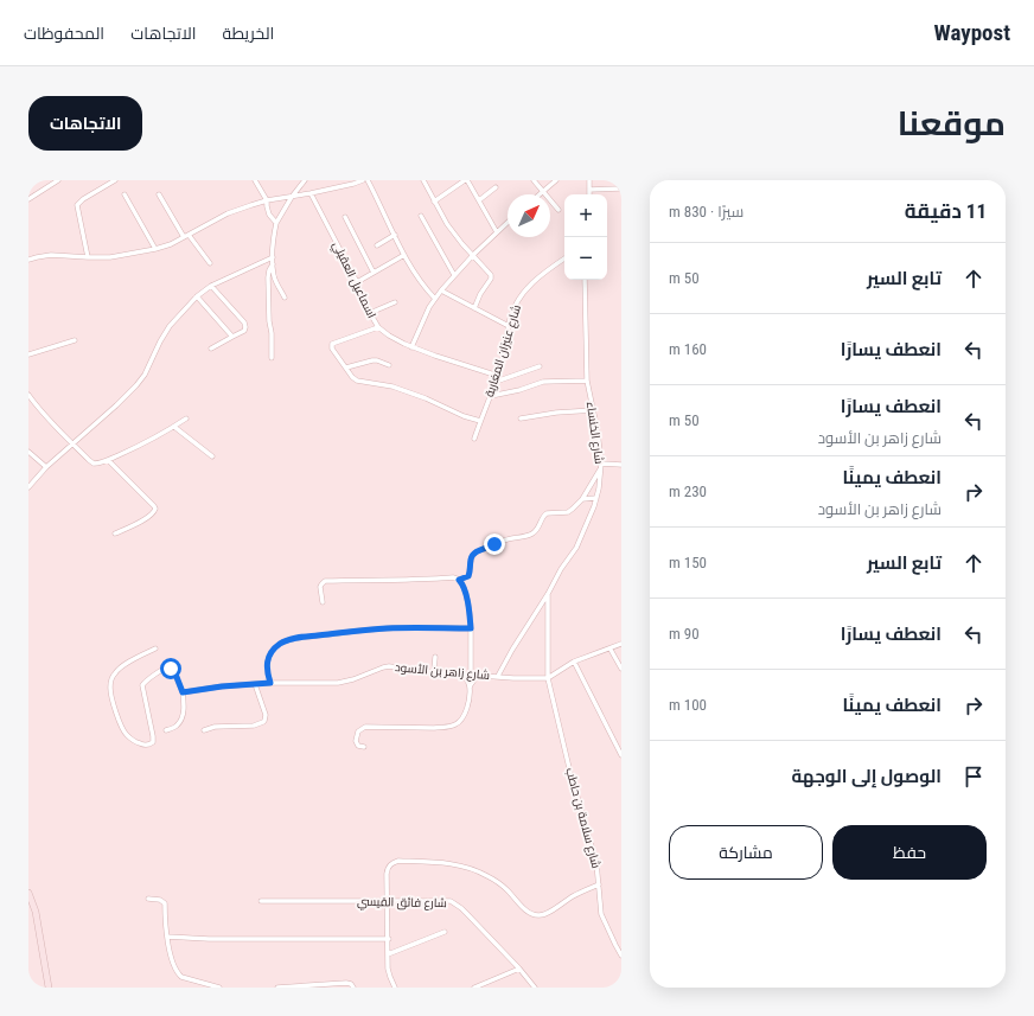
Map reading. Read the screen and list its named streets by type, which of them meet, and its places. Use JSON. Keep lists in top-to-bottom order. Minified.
{"streets":{"street":["اسماعيل العقيلي","شارع عنيزان المغاربة","شارع الخنساء","شارع زاهر بن الأسود","شارع سلامة بن حاطب","شارع فائق القيسي"]},"crossings":[["اسماعيل العقيلي","شارع عنيزان المغاربة"],["شارع الخنساء","شارع زاهر بن الأسود"],["شارع الخنساء","شارع سلامة بن حاطب"],["شارع زاهر بن الأسود","شارع سلامة بن حاطب"]],"north":"top right","page":{"header":"Waypost","nav":["الخريطة","الاتجاهات","المحفوظات"],"title":"موقعنا","buttons":["الاتجاهات",["حفظ","مشاركة"]],"heading":["11 دقيقة","سيرًا · 830 m"],"map_buttons":["+","−"],"list":[["تابع السير","50 m"],["انعطف يسارًا","160 m"],["انعطف يسارًا","شارع زاهر بن الأسود","50 m"],["انعطف يمينًا","شارع زاهر بن الأسود","230 m"],["تابع السير","150 m"],["انعطف يسارًا","90 m"],["انعطف يمينًا","100 m"],"الوصول إلى الوجهة"]}}
